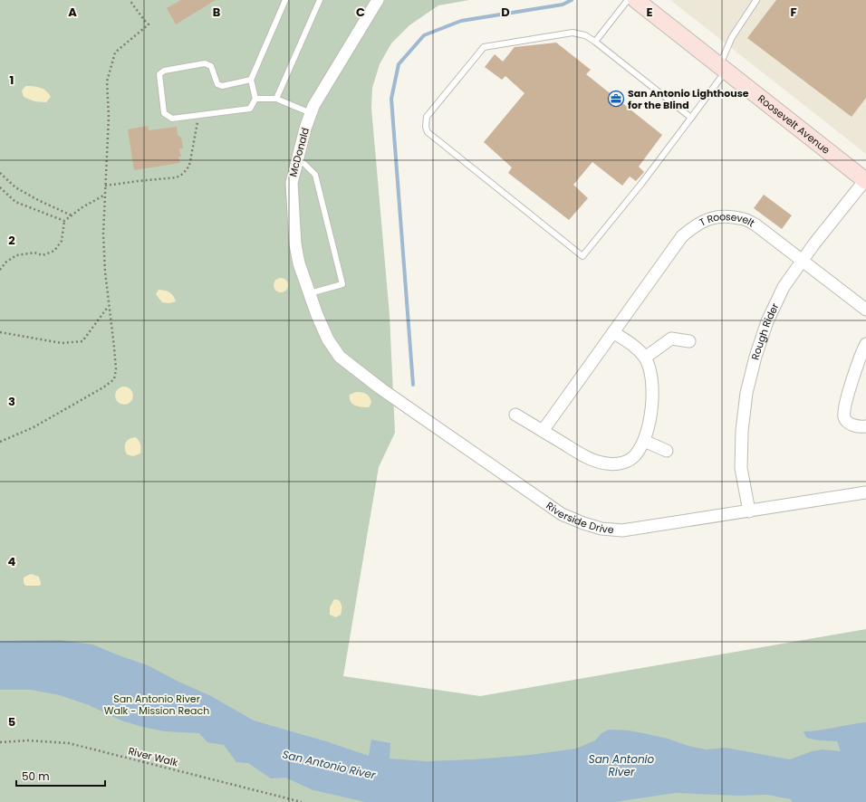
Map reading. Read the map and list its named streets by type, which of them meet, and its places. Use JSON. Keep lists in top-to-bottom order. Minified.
{"streets":{"main road":["Roosevelt Avenue"],"street":["McDonald","T Roosevelt","Rough Rider","Riverside Drive"],"path":["River Walk"]},"crossings":[["Roosevelt Avenue","Rough Rider"],["McDonald","Riverside Drive"],["T Roosevelt","Rough Rider"],["Rough Rider","Riverside Drive"]],"water":["San Antonio River"],"parks":["San Antonio River Walk - Mission Reach"],"places":{"office":["San Antonio Lighthouse for the Blind"]},"scale_bar":"50 m","grid":{"columns":["A","B","C","D","E","F"],"rows":["1","2","3","4","5"]}}
